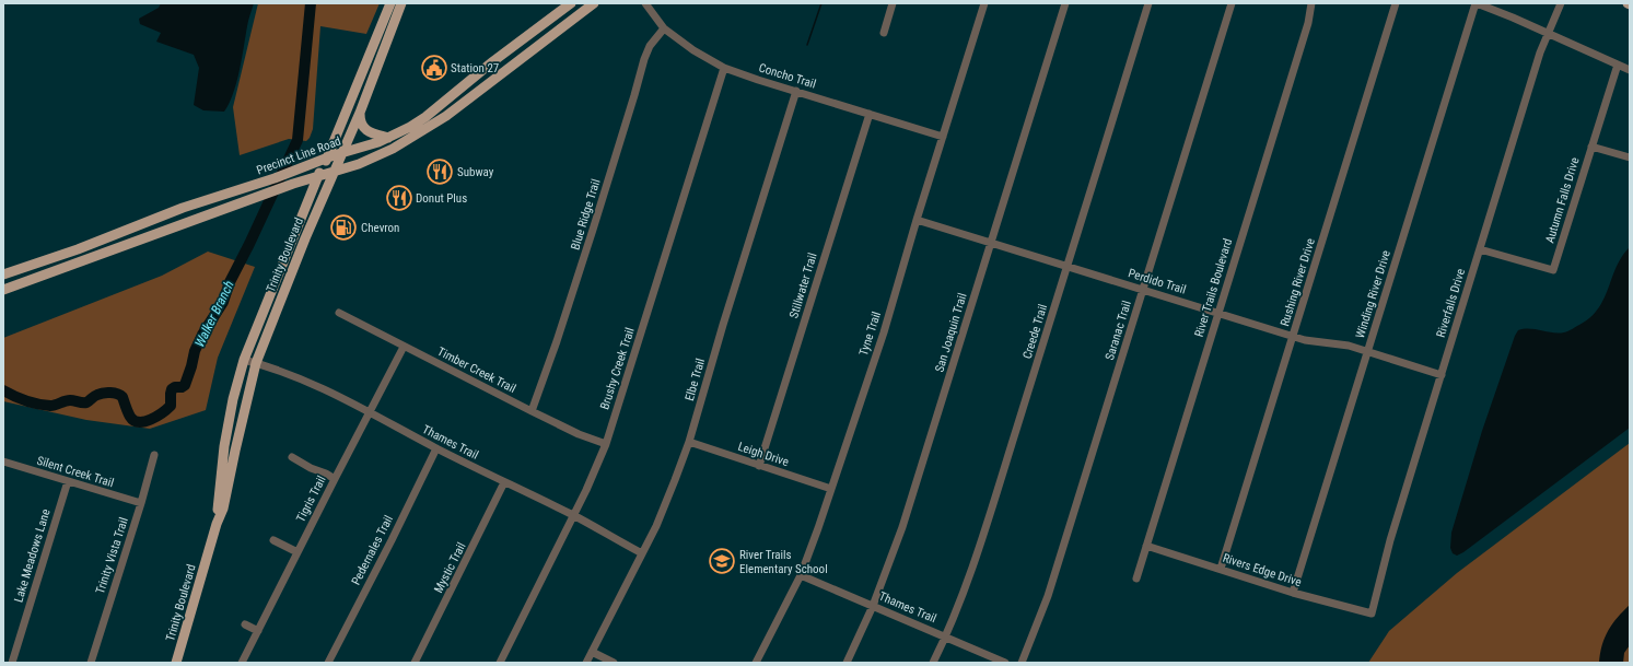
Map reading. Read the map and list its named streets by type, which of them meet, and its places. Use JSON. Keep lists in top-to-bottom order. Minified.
{"streets":{"main road":["Precinct Line Road","Trinity Boulevard"],"street":["Concho Trail","Autumn Falls Drive","Blue Ridge Trail","Perdido Trail","Rushing River Drive","Stillwater Trail","River Trails Boulevard","Winding River Drive","Riverfalls Drive","Saranac Trail","Creede Trail","San Joaquin Trail","Tyne Trail","Brushy Creek Trail","Timber Creek Trail","Elbe Trail","Thames Trail","Leigh Drive","Silent Creek Trail","Tigris Trail","Pedernales Trail","Lake Meadows Lane","Trinity Vista Trail","Mystic Trail","Rivers Edge Drive"]},"crossings":[["Concho Trail","Blue Ridge Trail"],["Concho Trail","Stillwater Trail"],["Concho Trail","Tyne Trail"],["Concho Trail","Brushy Creek Trail"],["Concho Trail","Elbe Trail"],["Precinct Line Road","Trinity Boulevard"],["Autumn Falls Drive","Riverfalls Drive"],["Blue Ridge Trail","Timber Creek Trail"],["Trinity Boulevard","Thames Trail"],["Perdido Trail","Rushing River Drive"],["Perdido Trail","River Trails Boulevard"],["Perdido Trail","Winding River Drive"],["Perdido Trail","Riverfalls Drive"],["Perdido Trail","Saranac Trail"],["Perdido Trail","Creede Trail"],["Perdido Trail","San Joaquin Trail"],["Perdido Trail","Tyne Trail"],["Rushing River Drive","Rivers Edge Drive"],["Stillwater Trail","Leigh Drive"],["River Trails Boulevard","Rivers Edge Drive"],["Winding River Drive","Rivers Edge Drive"],["Riverfalls Drive","Rivers Edge Drive"],["Creede Trail","Thames Trail"],["San Joaquin Trail","Thames Trail"],["Tyne Trail","Thames Trail"],["Tyne Trail","Leigh Drive"],["Brushy Creek Trail","Timber Creek Trail"],["Brushy Creek Trail","Thames Trail"],["Timber Creek Trail","Tigris Trail"],["Elbe Trail","Thames Trail"],["Elbe Trail","Leigh Drive"],["Thames Trail","Tigris Trail"],["Thames Trail","Pedernales Trail"],["Thames Trail","Mystic Trail"],["Silent Creek Trail","Lake Meadows Lane"],["Silent Creek Trail","Trinity Vista Trail"]],"water":["Walker Branch"],"places":{"public building":["Station 27"],"restaurant":["Subway","Donut Plus"],"fuel station":["Chevron"],"school or university":["River Trails Elementary School"]}}
